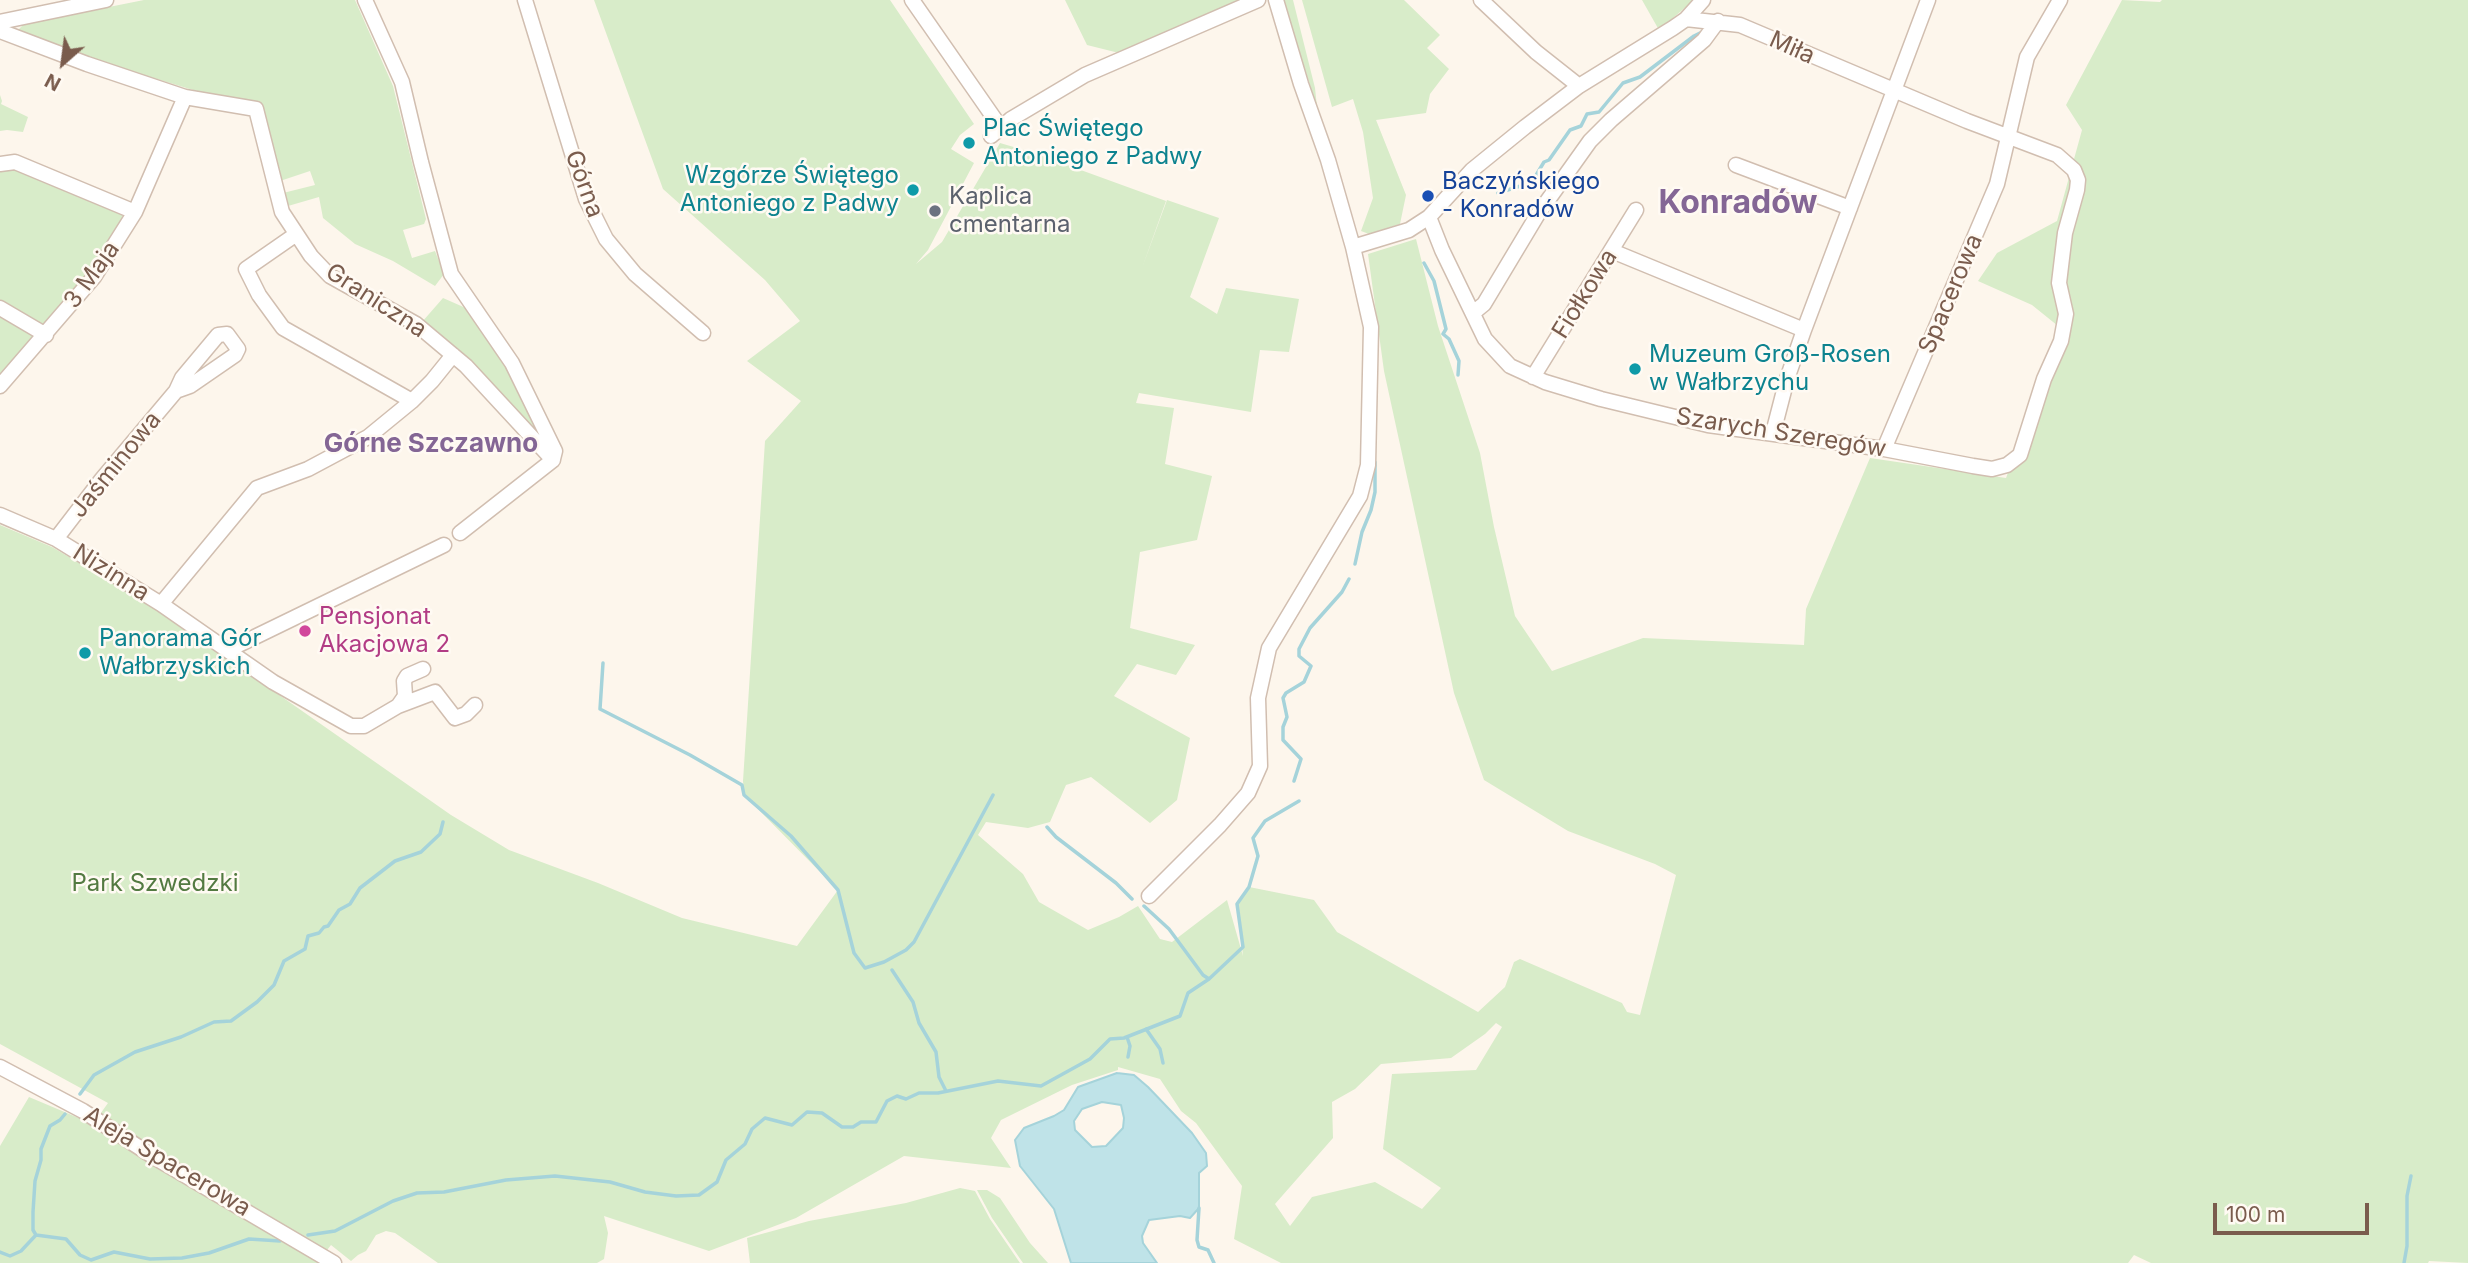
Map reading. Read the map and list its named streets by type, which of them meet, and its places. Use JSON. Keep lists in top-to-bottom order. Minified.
{"streets":{"street":["Miła","Górna","3 Maja","Fiołkowa","Spacerowa","Graniczna","Szarych Szeregów","Jaśminowa","Nizinna","Aleja Spacerowa"]},"crossings":[["Miła","Spacerowa"],["Miła","Szarych Szeregów"],["3 Maja","Graniczna"],["Fiołkowa","Szarych Szeregów"],["Spacerowa","Szarych Szeregów"],["Jaśminowa","Nizinna"]],"districts":["Konradów","Górne Szczawno"],"parks":["Park Szwedzki"],"places":["Plac Świętego Antoniego z Padwy","Wzgórze Świętego Antoniego z Padwy","Baczyńskiego - Konradów","Kaplica cmentarna","Muzeum Groß-Rosen w Wałbrzychu","Pensjonat Akacjowa 2","Panorama Gór Wałbrzyskich"],"scale_bar":"100 m","north":"bottom left"}
